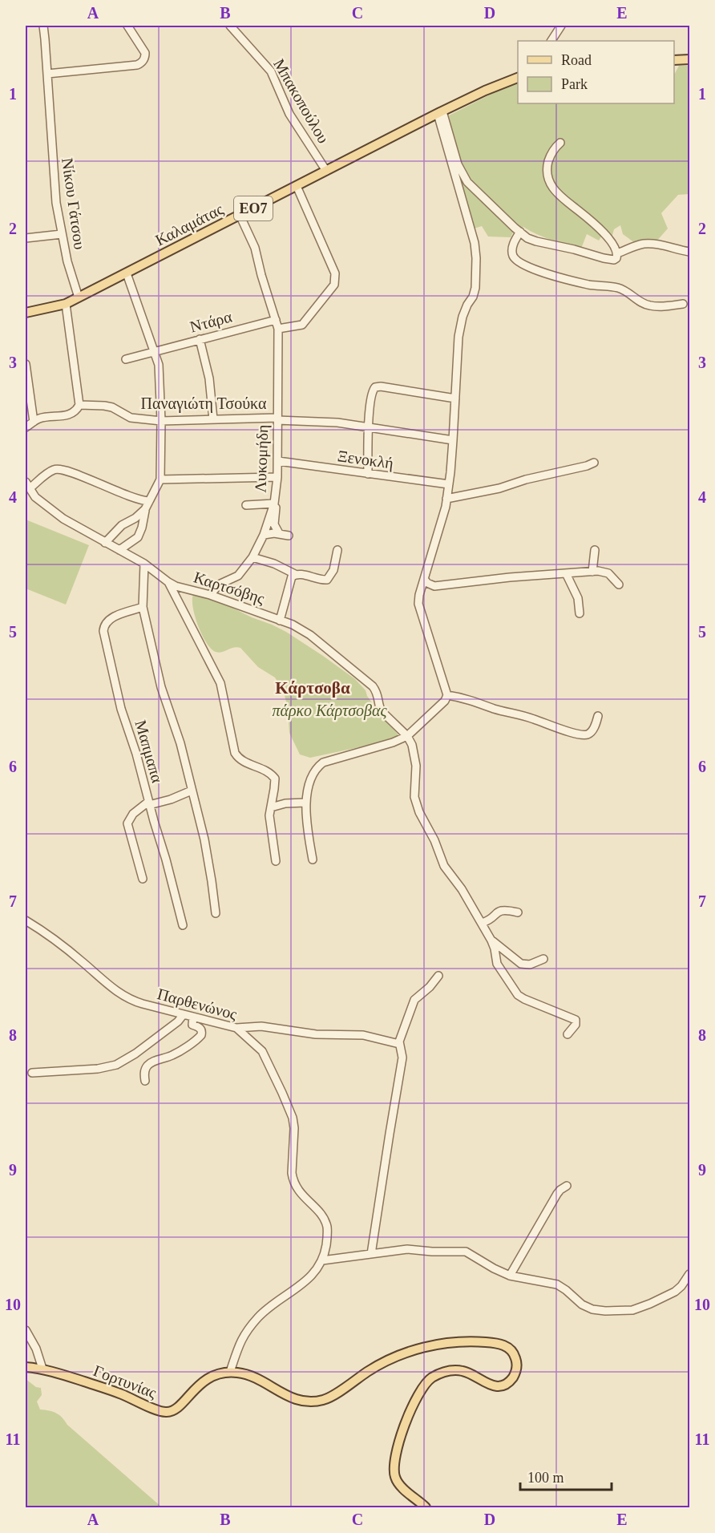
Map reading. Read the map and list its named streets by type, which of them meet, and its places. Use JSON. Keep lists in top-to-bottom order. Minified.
{"streets":{"main road":["ΕΟ7","Καλαμάτας","Γορτυνίας"],"street":["Μπακοπούλου","Νίκου Γάτσου","Ντάρα","Παναγιώτη Τσούκα","Λυκομήδη","Ξενοκλή","Καρτσόβης","Μαπμαπα","Παρθενώνος"]},"crossings":[["Μπακοπούλου","Καλαμάτας"],["Νίκου Γάτσου","Καλαμάτας"],["ΕΟ7","Καλαμάτας"],["Καλαμάτας","Λυκομήδη"],["Ντάρα","Λυκομήδη"],["Παναγιώτη Τσούκα","Λυκομήδη"],["Λυκομήδη","Ξενοκλή"],["Παρθενώνος","Γορτυνίας"]],"districts":["Κάρτσοβα"],"parks":["πάρκο Κάρτσοβας"],"legend":["Road","Park"],"scale_bar":"100 m","grid":{"columns":["A","B","C","D","E"],"rows":["1","2","3","4","5","6","7","8","9","10","11"]}}
